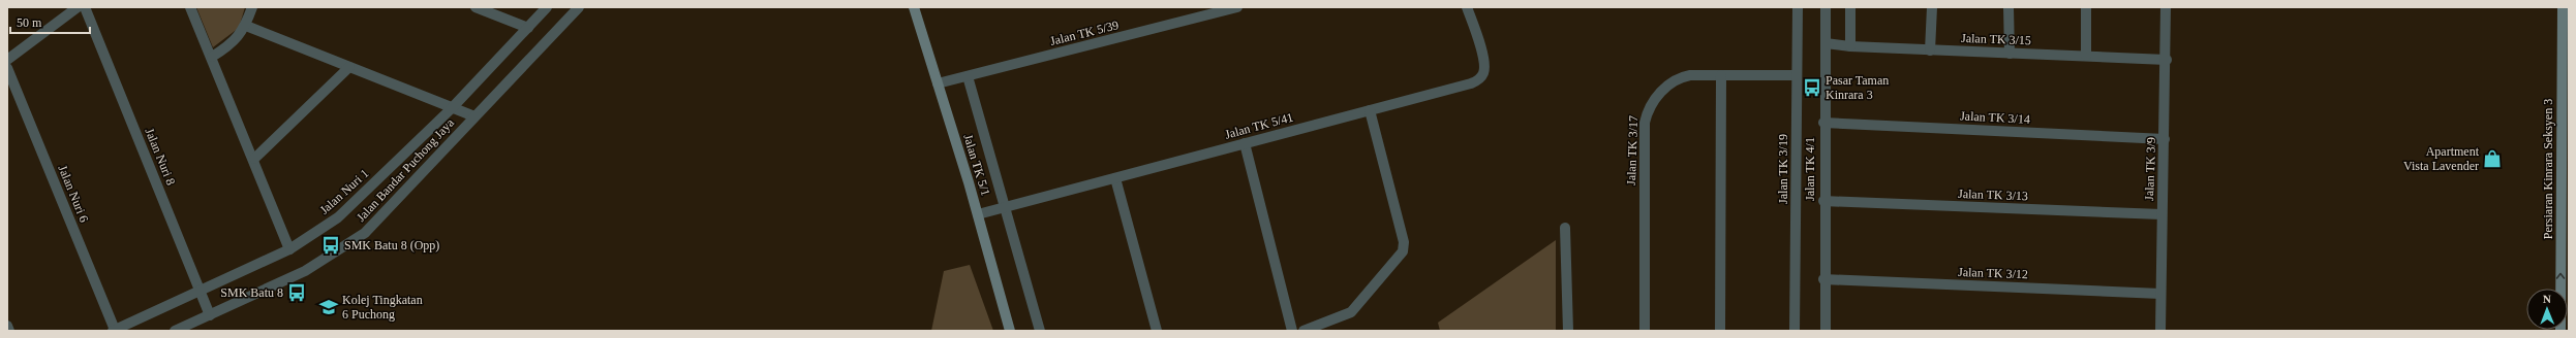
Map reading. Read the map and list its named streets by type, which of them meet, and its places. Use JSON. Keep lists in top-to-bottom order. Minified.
{"streets":{"street":["Jalan TK 5/39","Jalan TK 3/15","Jalan TK 3/14","Jalan TK 5/41","Jalan TK 3/17","Jalan Nuri 8","Jalan TK 5/1","Jalan TK 3/19","Jalan TK 4/1","Jalan TK 3/9","Persiaran Kinrara Seksyen 3","Jalan Bandar Puchong Jaya","Jalan Nuri 1","Jalan Nuri 6","Jalan TK 3/13","Jalan TK 3/12"]},"crossings":[["Jalan TK 5/39","Jalan TK 5/1"],["Jalan TK 3/15","Jalan TK 4/1"],["Jalan TK 3/15","Jalan TK 3/9"],["Jalan TK 3/14","Jalan TK 4/1"],["Jalan TK 3/14","Jalan TK 3/9"],["Jalan TK 5/41","Jalan TK 5/1"],["Jalan TK 3/17","Jalan TK 3/19"],["Jalan Nuri 8","Jalan Bandar Puchong Jaya"],["Jalan Nuri 8","Jalan Nuri 1"],["Jalan TK 4/1","Jalan TK 3/13"],["Jalan TK 4/1","Jalan TK 3/12"],["Jalan TK 3/9","Jalan TK 3/13"],["Jalan TK 3/9","Jalan TK 3/12"],["Jalan Nuri 1","Jalan Nuri 6"]],"one_way":["Persiaran Kinrara Seksyen 3"],"places":{"bus stop":["Pasar Taman Kinrara 3","SMK Batu 8 (Opp)","SMK Batu 8"],"shop":["Apartment Vista Lavender"],"school or university":["Kolej Tingkatan 6 Puchong"]},"scale_bar":"50 m","north":"top"}
